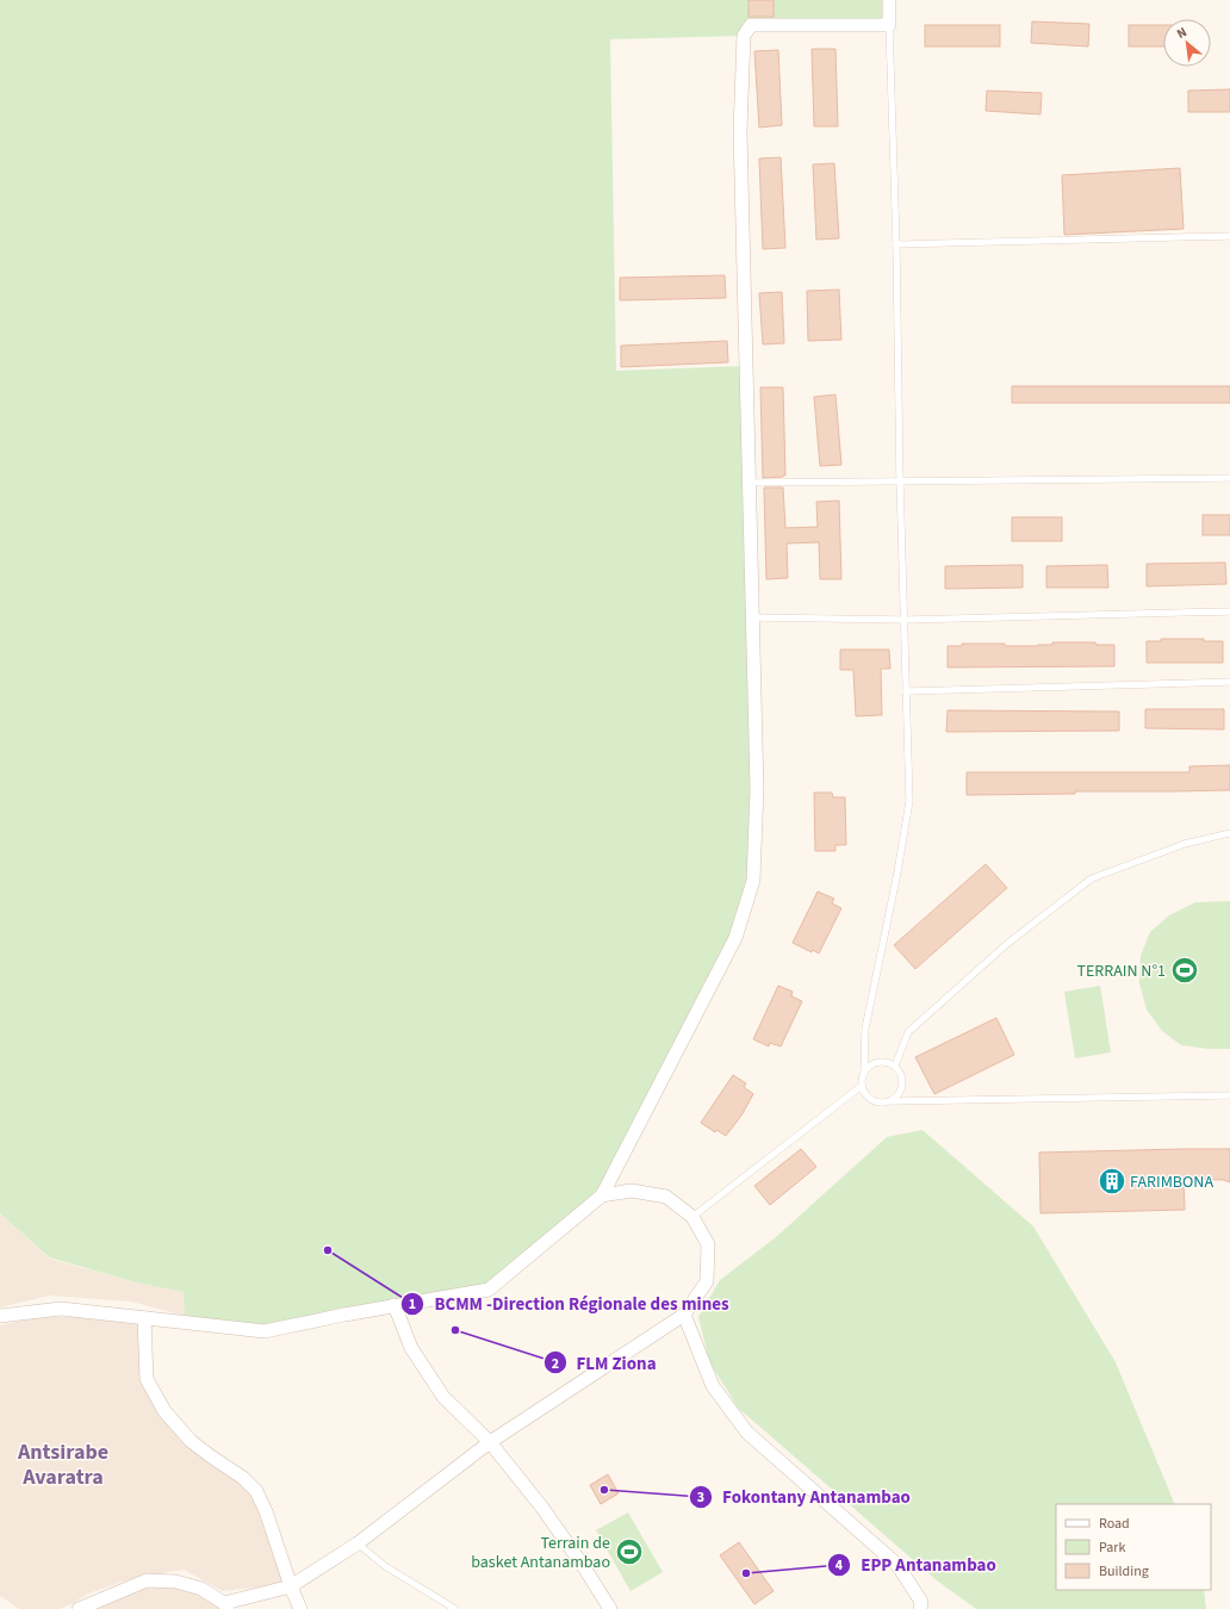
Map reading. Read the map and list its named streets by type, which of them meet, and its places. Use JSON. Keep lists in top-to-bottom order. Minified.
{"districts":["Antsirabe Avaratra"],"places":{"sports":["TERRAIN N°1","Terrain de basket Antanambao"],"building":["FARIMBONA"],"other":["BCMM -Direction Régionale des mines","FLM Ziona","Fokontany Antanambao","EPP Antanambao"]},"legend":["Road","Park","Building"],"north":"top left"}
